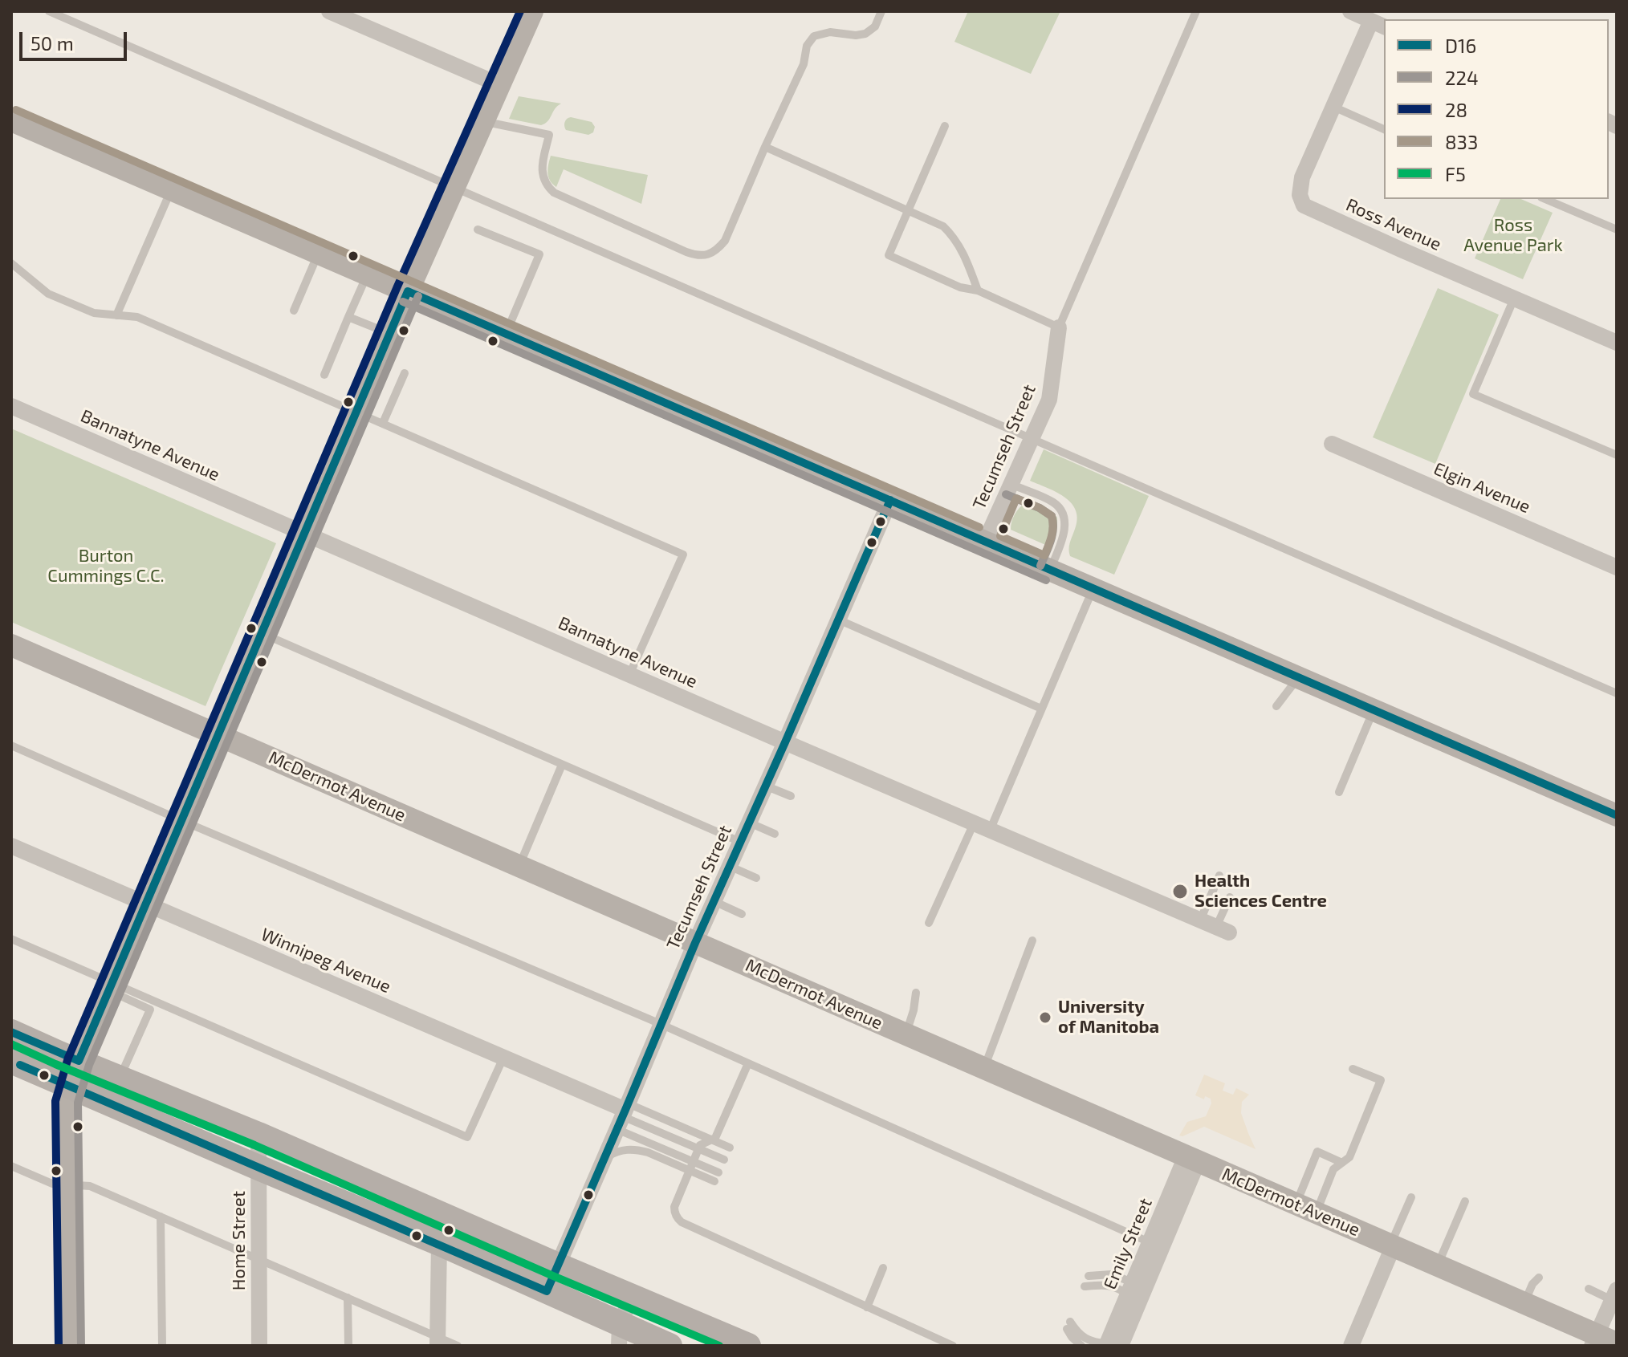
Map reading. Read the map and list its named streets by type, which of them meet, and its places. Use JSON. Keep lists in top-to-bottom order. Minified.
{"streets":{"main road":["McDermot Avenue"],"street":["Ross Avenue","Bannatyne Avenue","Tecumseh Street","Elgin Avenue","Winnipeg Avenue","Home Street","Emily Street"]},"crossings":[["Bannatyne Avenue","Tecumseh Street"],["Tecumseh Street","McDermot Avenue"],["Tecumseh Street","Winnipeg Avenue"],["McDermot Avenue","Emily Street"]],"parks":["Ross Avenue Park","Burton Cummings C.C."],"places":["Health Sciences Centre","University of Manitoba"],"lines":["transit line 28","transit line 833","transit line D16","transit line 224","transit line F5"],"legend":["D16","224","28","833","F5"],"scale_bar":"50 m"}
